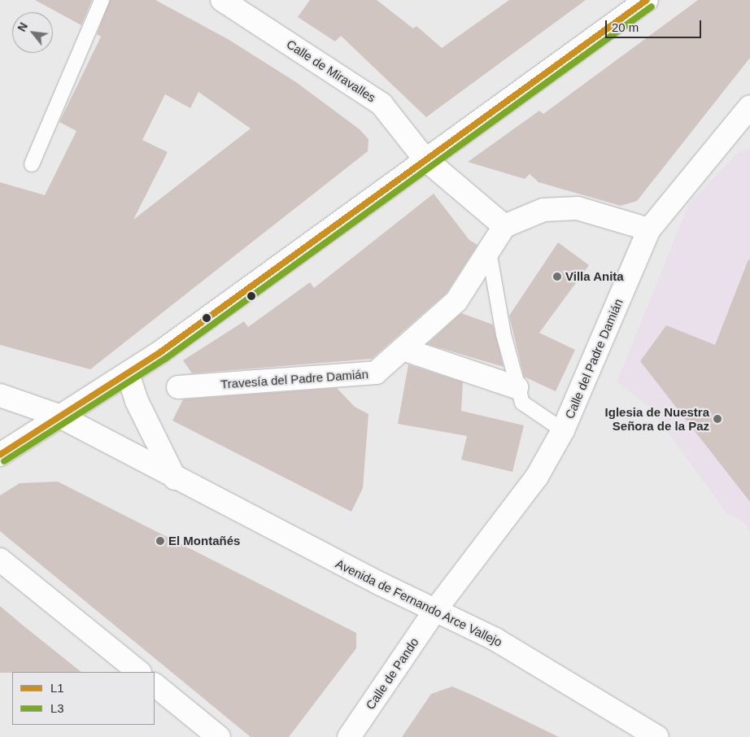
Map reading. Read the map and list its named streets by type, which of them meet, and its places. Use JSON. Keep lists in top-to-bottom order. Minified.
{"streets":{"main road":["Calle de Miravalles","Calle del Padre Damián","Travesía del Padre Damián","Avenida de Fernando Arce Vallejo","Calle de Pando"]},"crossings":[["Calle del Padre Damián","Avenida de Fernando Arce Vallejo"],["Calle del Padre Damián","Calle de Pando"],["Avenida de Fernando Arce Vallejo","Calle de Pando"]],"places":["Villa Anita","Iglesia de Nuestra Señora de la Paz","El Montañés"],"lines":["transit line L1","transit line L3"],"legend":["L1","L3"],"scale_bar":"20 m","north":"top left"}
